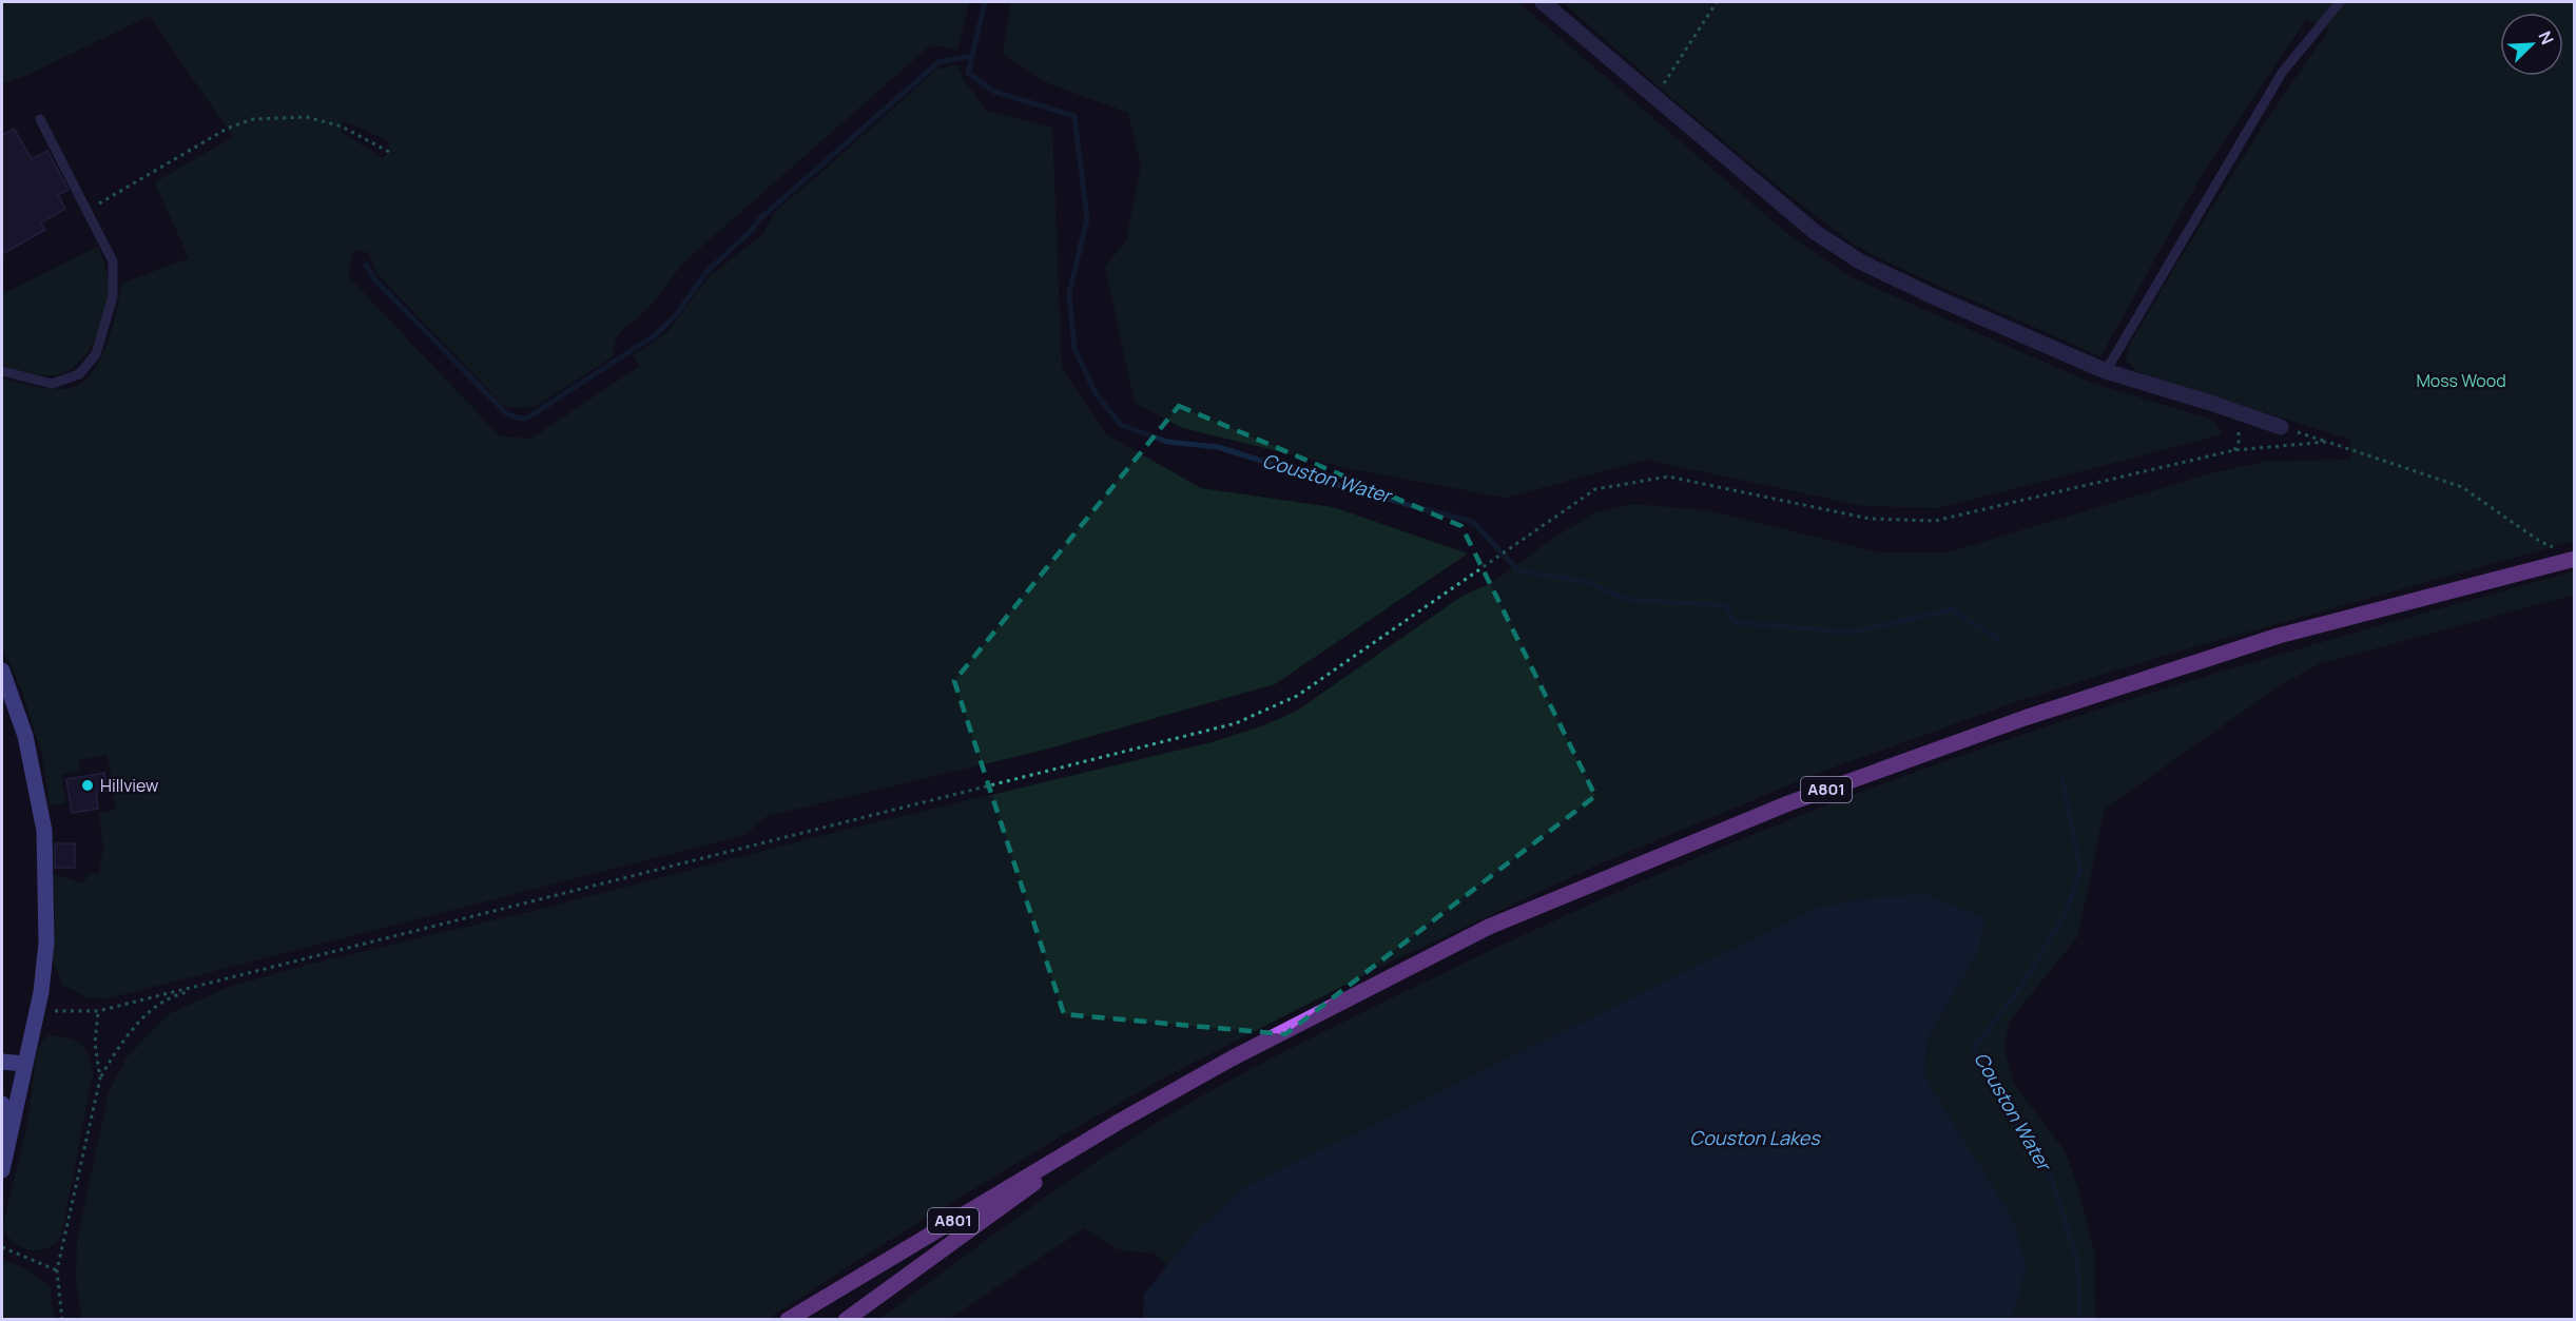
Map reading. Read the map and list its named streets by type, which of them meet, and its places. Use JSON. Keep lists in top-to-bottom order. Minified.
{"streets":{"main road":["A801"]},"water":["Couston Water","Couston Lakes"],"parks":["Moss Wood"],"places":["Hillview"],"north":"top right"}
